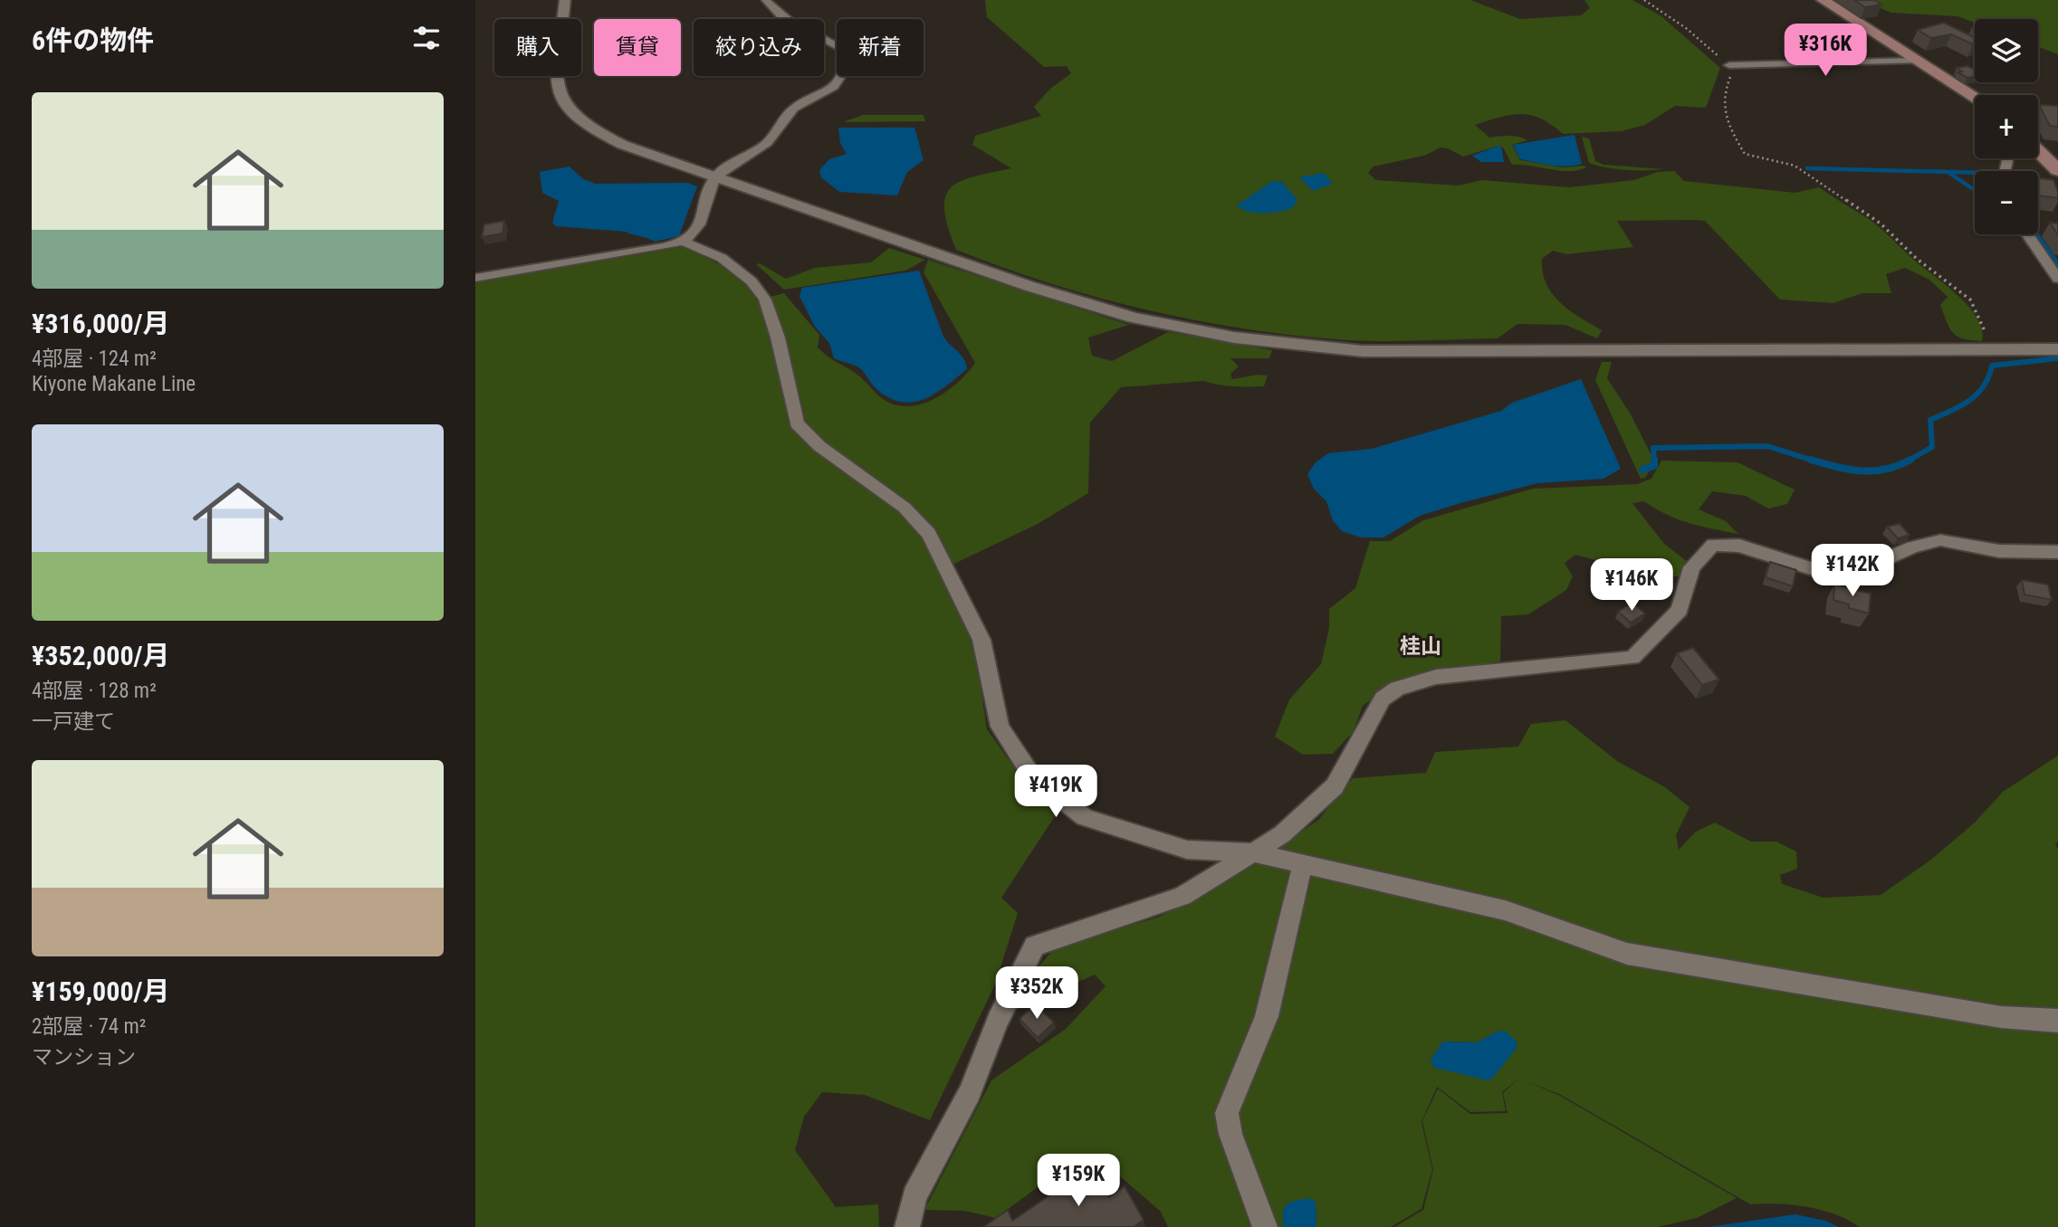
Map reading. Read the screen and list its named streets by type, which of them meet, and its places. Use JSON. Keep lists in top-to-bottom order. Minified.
{"districts":["桂山"],"page":{"heading":"6件の物件","map_buttons":["+","−"],"chip":["購入","賃貸","絞り込み","新着"],"price":["¥316K","¥142K","¥146K","¥419K","¥352K","¥159K"],"list":[{"name":"¥316,000/月","note":"4部屋 · 124 m² · Kiyone Makane Line"},{"name":"¥352,000/月","note":"4部屋 · 128 m² · 一戸建て"},{"name":"¥159,000/月","note":"2部屋 · 74 m² · マンション"}]}}
